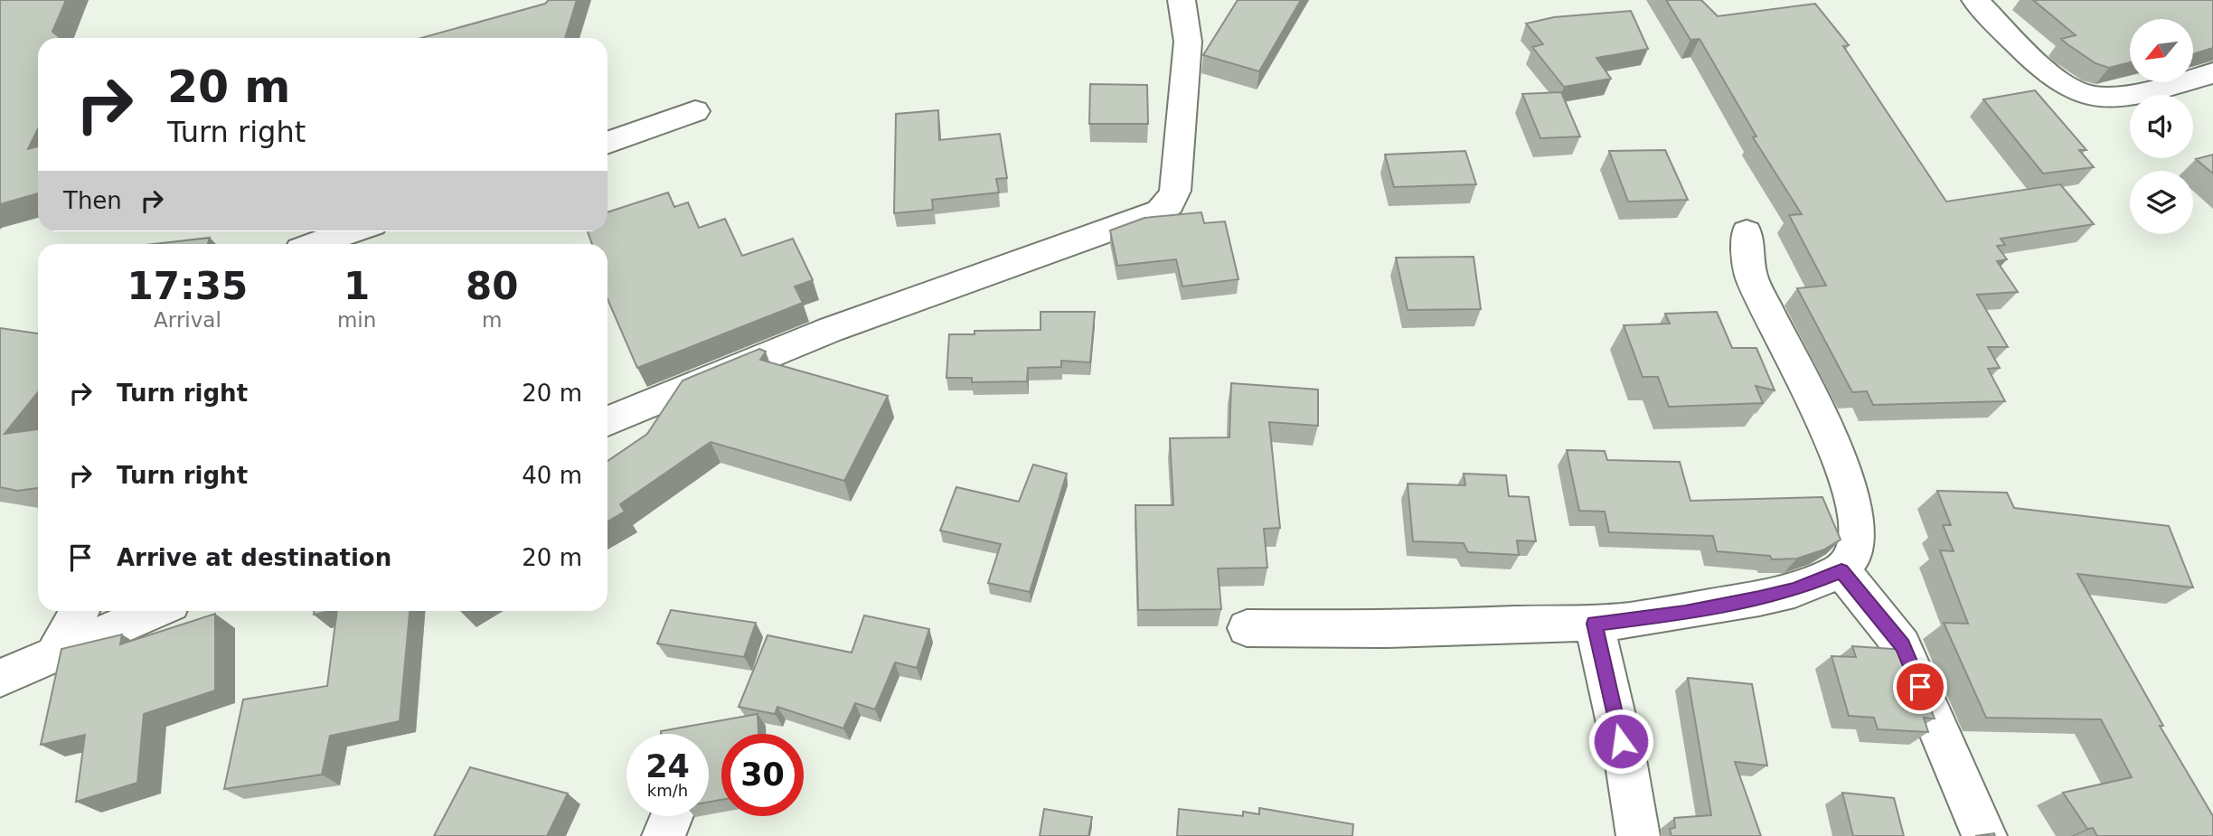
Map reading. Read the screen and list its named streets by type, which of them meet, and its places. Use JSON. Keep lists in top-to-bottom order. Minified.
{"north":"bottom left","page":{"turn":["20 m","Turn right"],"then":"Then","eta":["17:35","Arrival","1","min","80","m"],"list":[{"name":"Turn right","value":"20 m"},{"name":"Turn right","value":"40 m"},{"name":"Arrive at destination","value":"20 m"}],"speed":"24 km/h","limit":"30"}}
